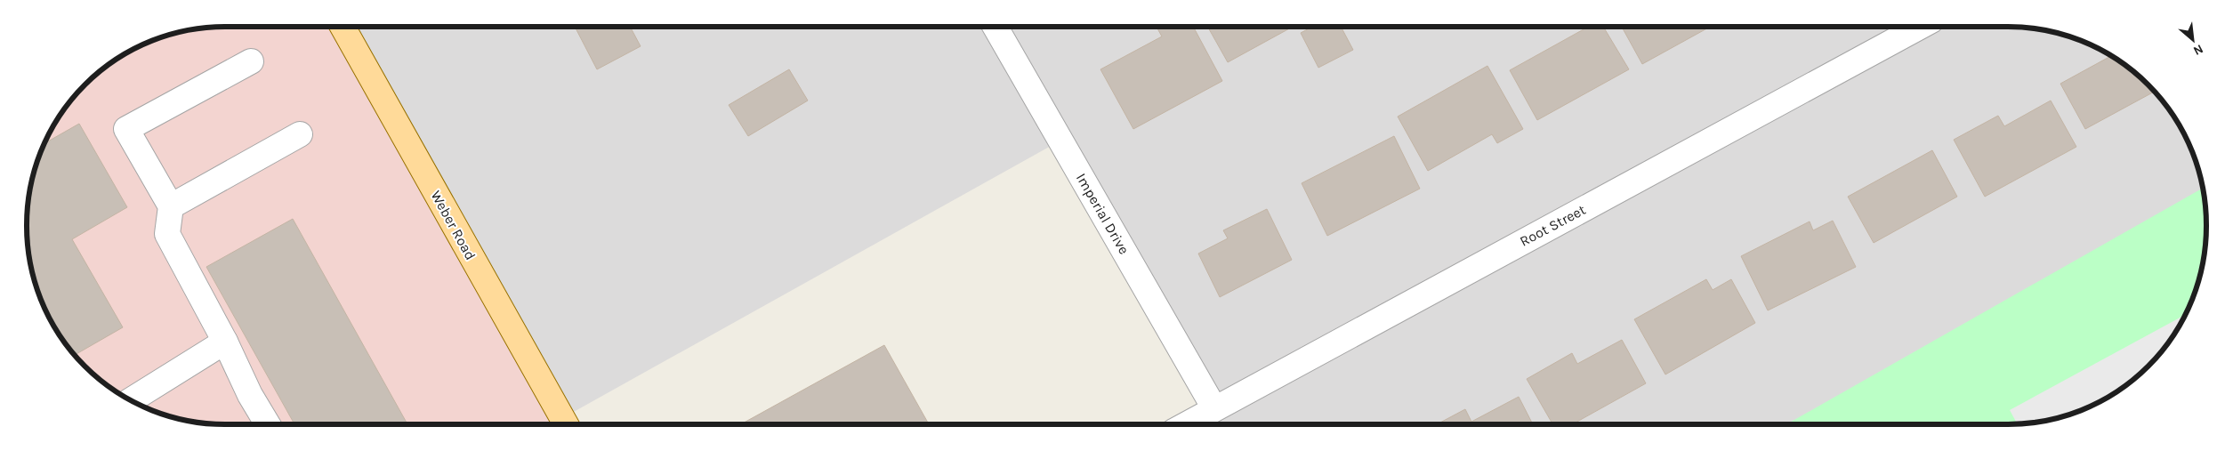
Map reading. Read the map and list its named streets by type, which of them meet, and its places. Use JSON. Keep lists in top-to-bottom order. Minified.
{"streets":{"main road":["Weber Road"],"street":["Imperial Drive","Root Street"]},"crossings":[["Imperial Drive","Root Street"]],"north":"bottom right"}
